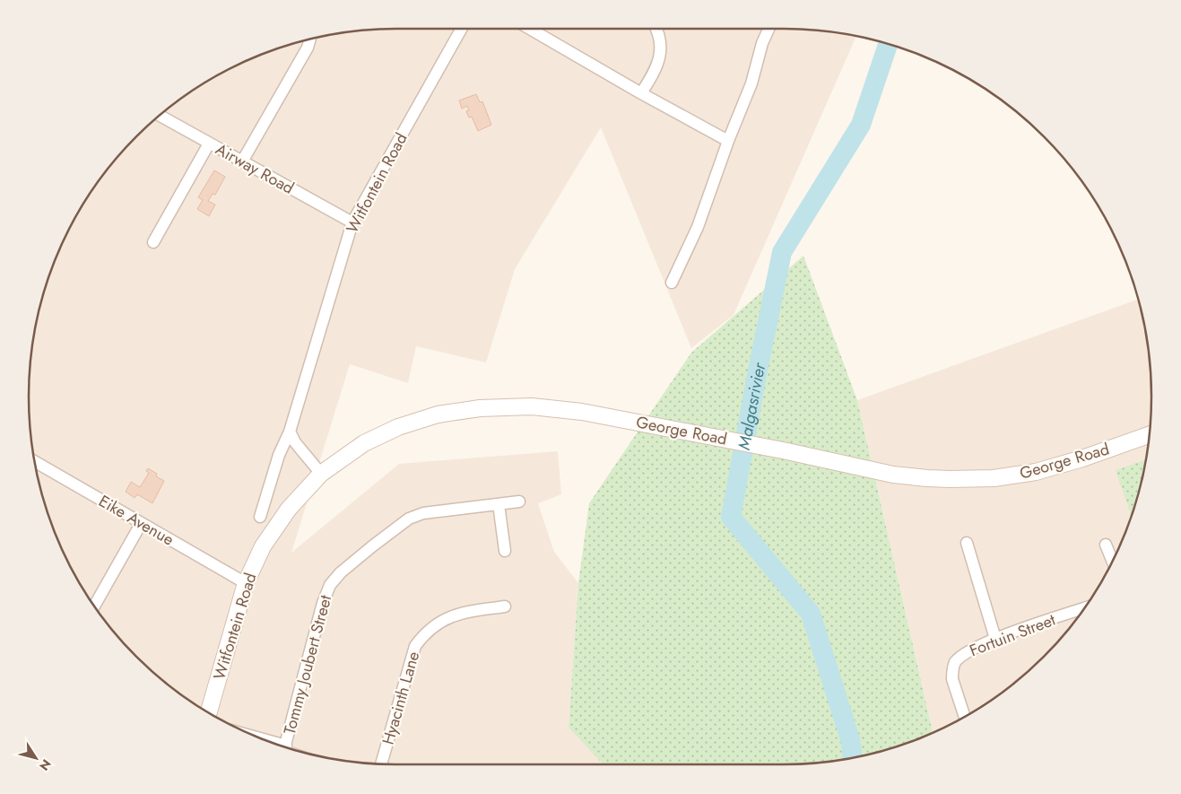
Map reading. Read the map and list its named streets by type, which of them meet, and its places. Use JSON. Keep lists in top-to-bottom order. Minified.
{"streets":{"main road":["Witfontein Road","George Road"],"street":["Airway Road","Eike Avenue","Fortuin Street","Tommy Joubert Street","Hyacinth Lane"]},"crossings":[["Airway Road","Witfontein Road"],["Witfontein Road","George Road"],["Witfontein Road","Eike Avenue"]],"water":["Malgasrivier"],"north":"bottom right"}
